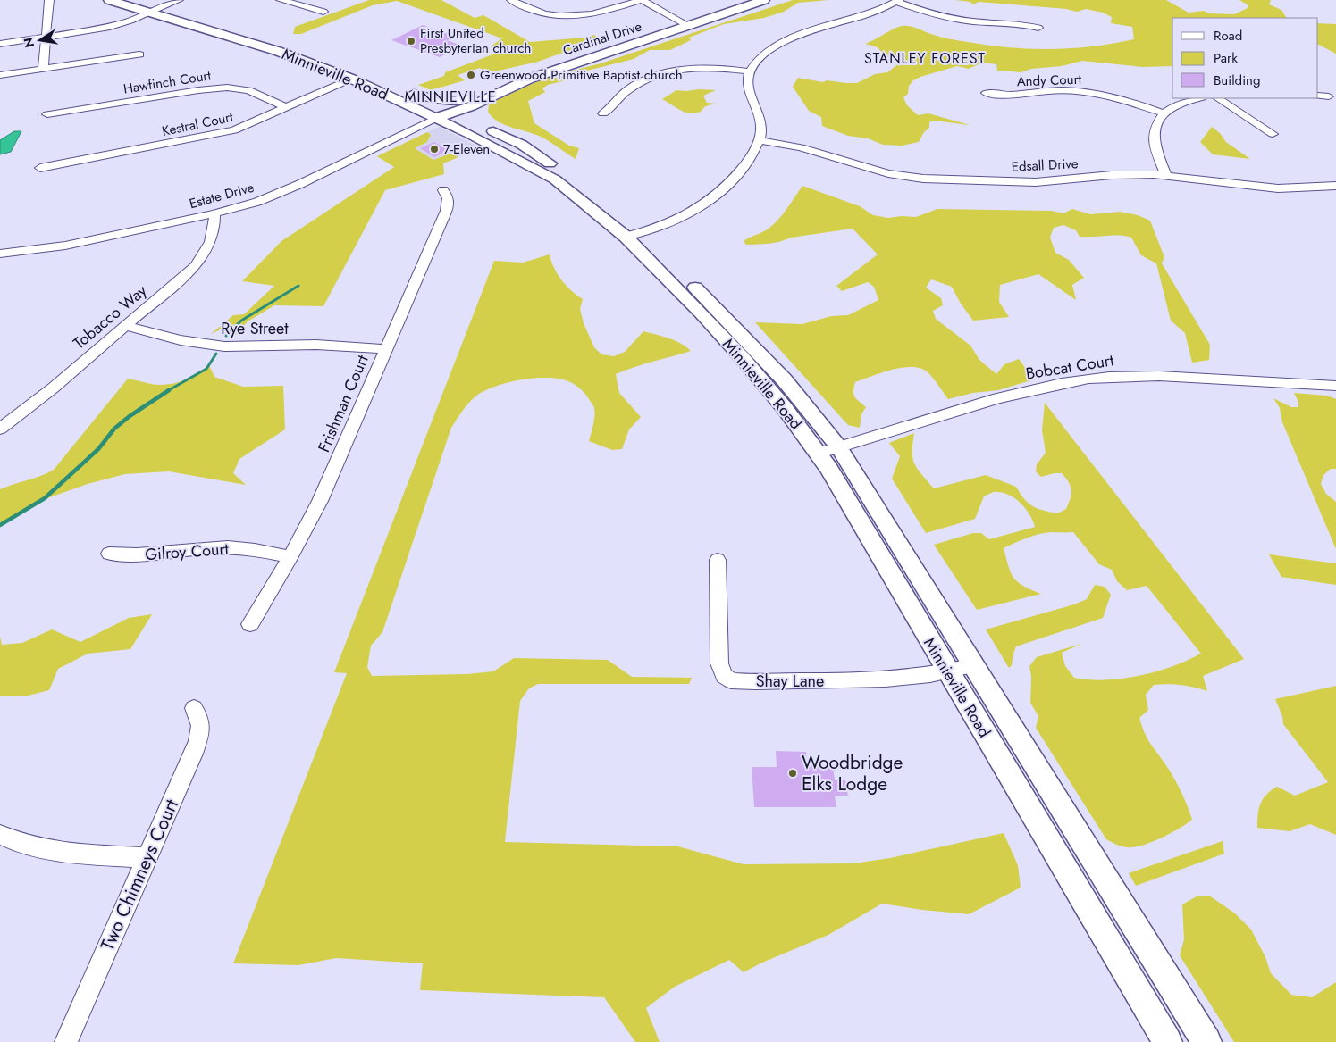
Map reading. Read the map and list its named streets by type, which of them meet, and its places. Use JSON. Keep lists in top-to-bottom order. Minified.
{"streets":{"main road":["Cardinal Drive","Minnieville Road"],"street":["Andy Court","Hawfinch Court","Kestral Court","Edsall Drive","Estate Drive","Tobacco Way","Rye Street","Bobcat Court","Frishman Court","Gilroy Court","Shay Lane","Two Chimneys Court"]},"crossings":[["Cardinal Drive","Minnieville Road"],["Cardinal Drive","Estate Drive"],["Minnieville Road","Kestral Court"],["Minnieville Road","Estate Drive"],["Minnieville Road","Bobcat Court"],["Minnieville Road","Shay Lane"],["Hawfinch Court","Kestral Court"],["Estate Drive","Tobacco Way"],["Tobacco Way","Rye Street"],["Rye Street","Frishman Court"],["Frishman Court","Gilroy Court"]],"districts":["STANLEY FOREST","MINNIEVILLE"],"places":["First United Presbyterian church","Greenwood Primitive Baptist church","7-Eleven","Woodbridge Elks Lodge"],"legend":["Road","Park","Building"],"north":"left"}
